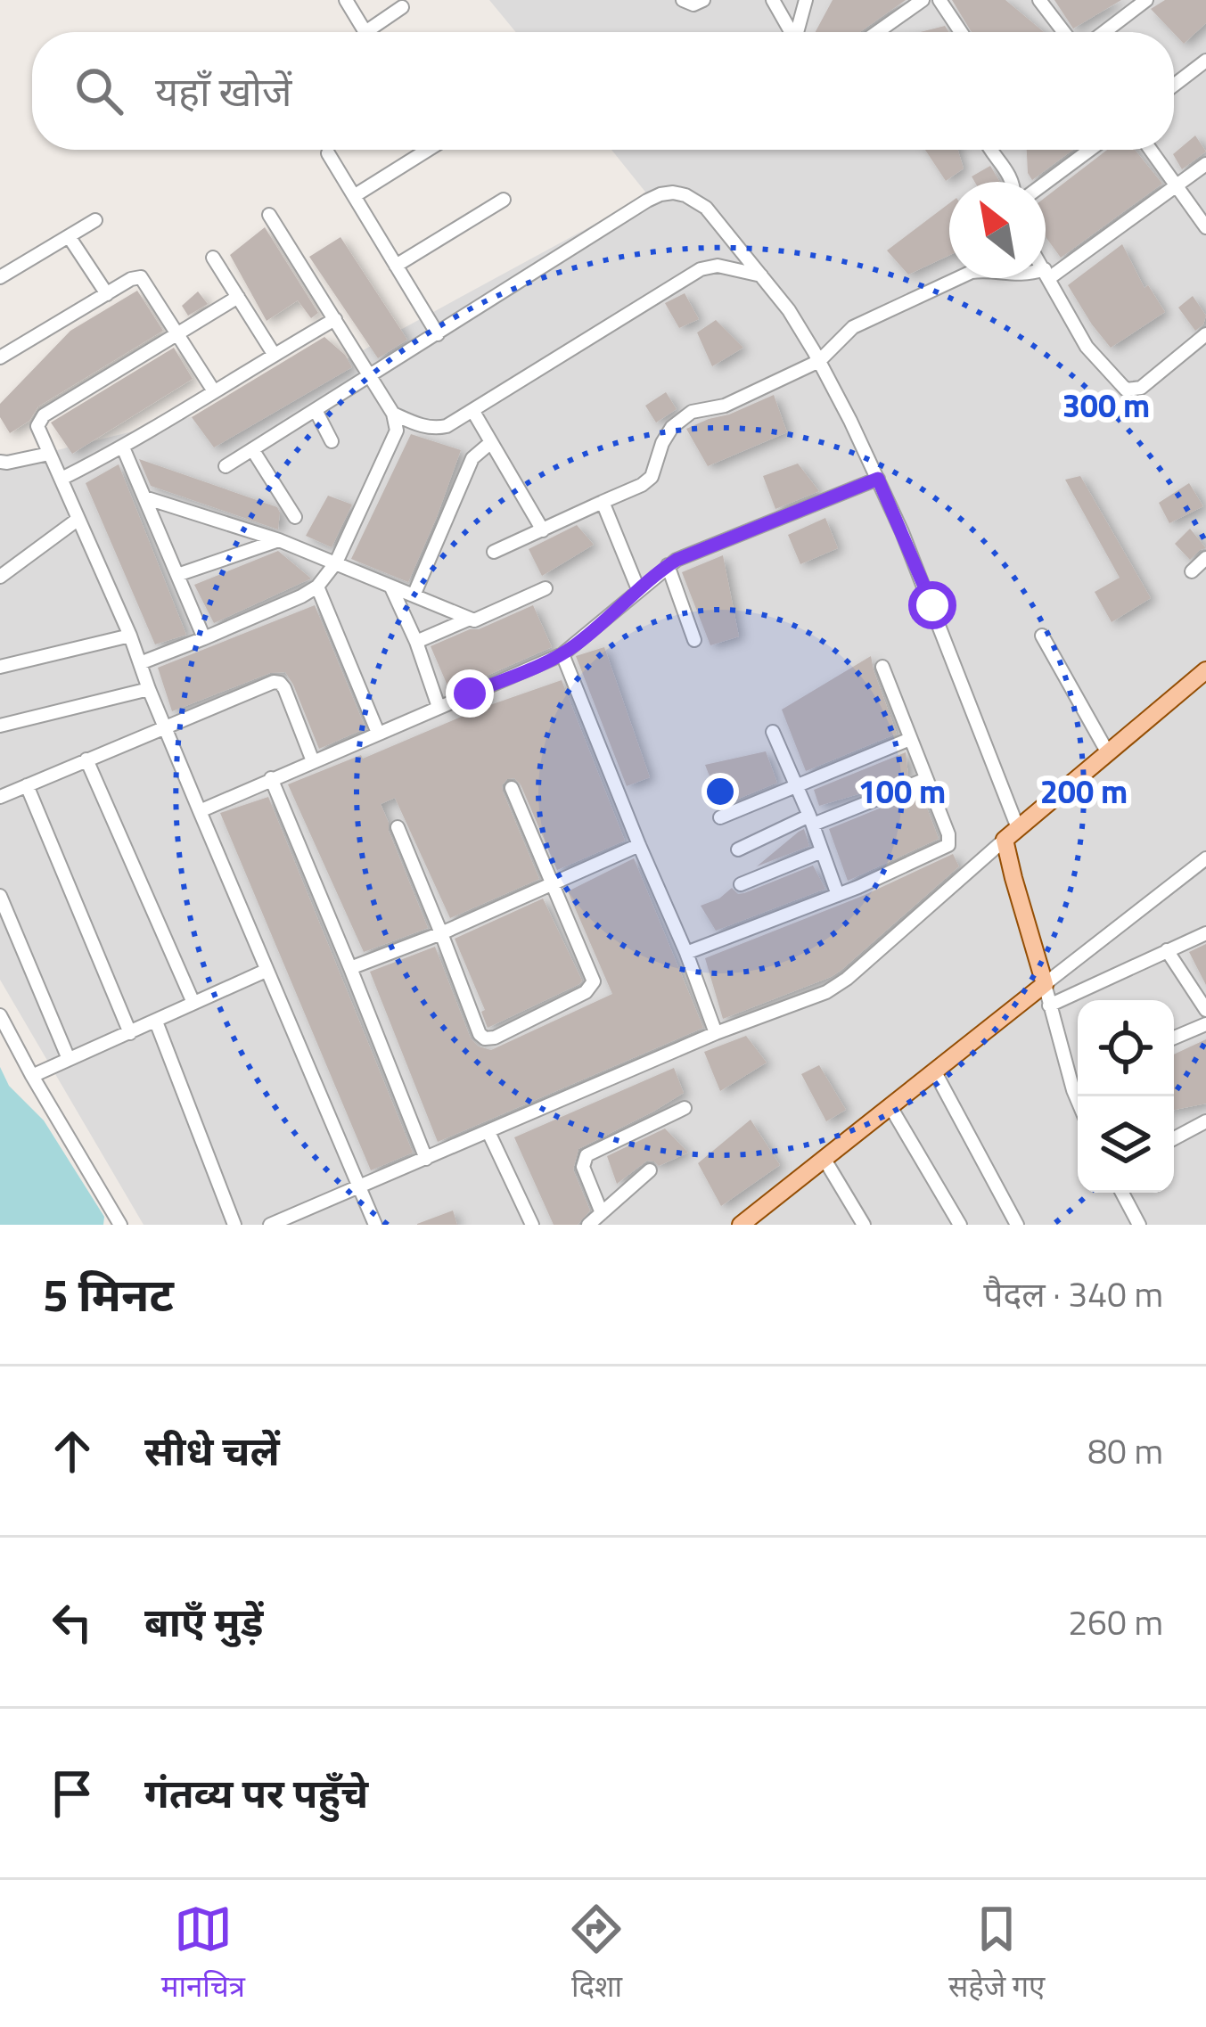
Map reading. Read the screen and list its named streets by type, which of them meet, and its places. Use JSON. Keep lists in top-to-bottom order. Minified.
{"north":"top left","page":{"search":"यहाँ खोजें","heading":["5 मिनट","पैदल · 340 m"],"list":[["सीधे चलें","80 m"],["बाएँ मुड़ें","260 m"],"गंतव्य पर पहुँचे"],"nav":["मानचित्र","दिशा","सहेजे गए"]},"rings":["300 m","100 m","200 m"]}
